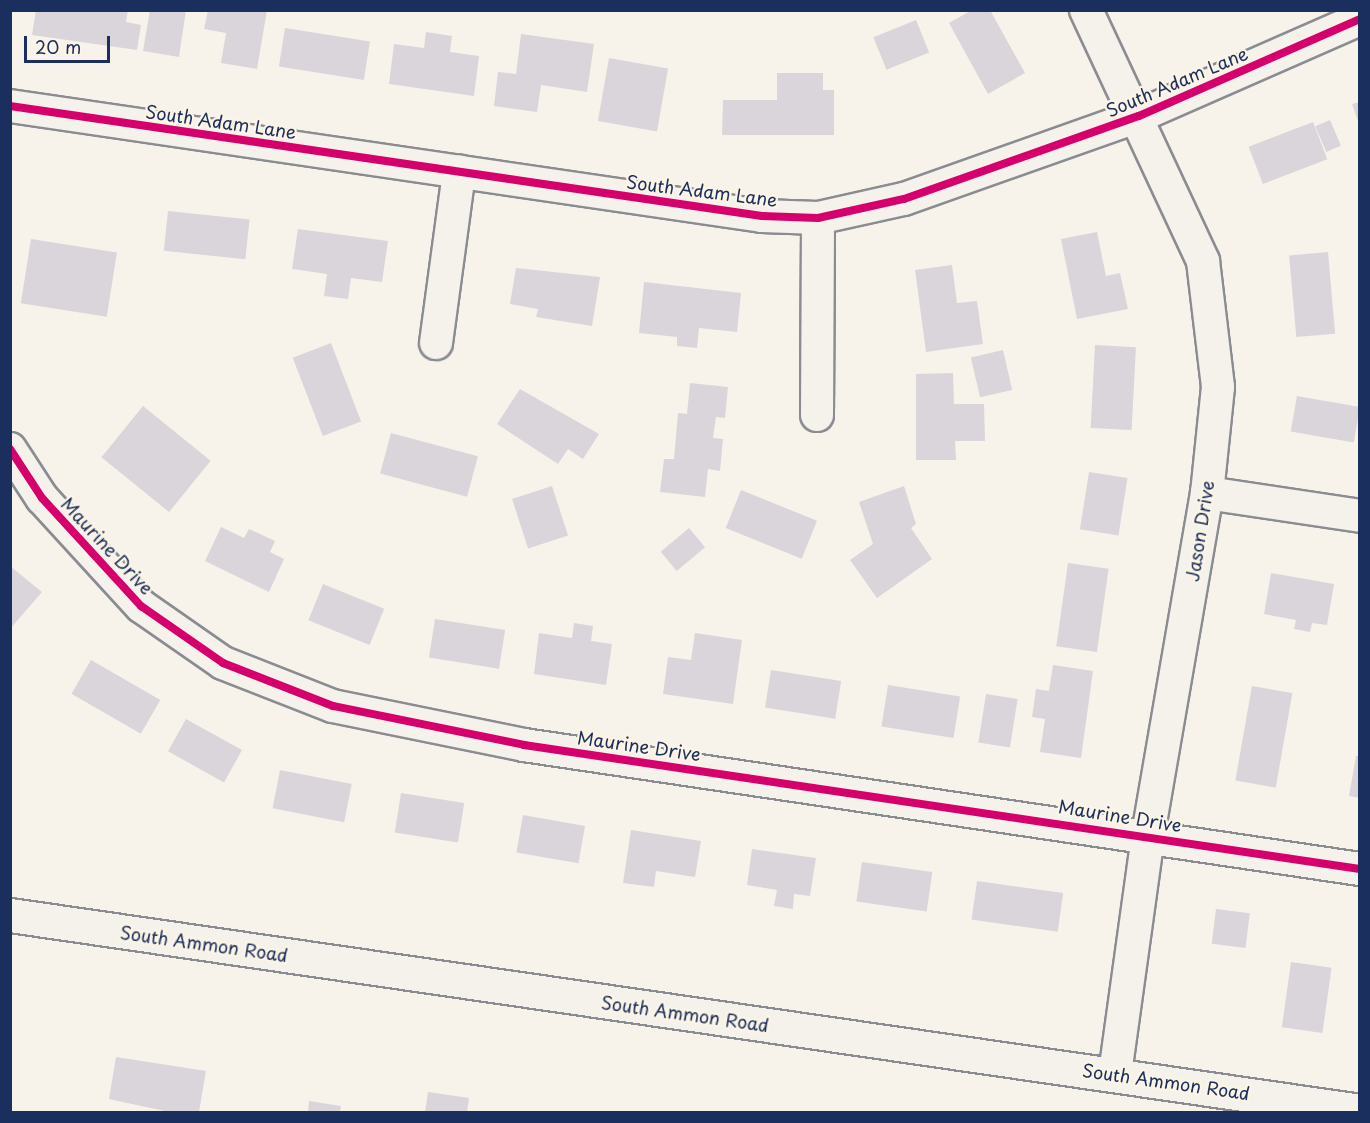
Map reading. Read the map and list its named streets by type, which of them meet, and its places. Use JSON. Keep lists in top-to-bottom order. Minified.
{"streets":{"main road":["South Ammon Road"],"street":["South Adam Lane","Jason Drive","Maurine Drive"]},"crossings":[["South Adam Lane","Jason Drive"],["Jason Drive","Maurine Drive"],["Jason Drive","South Ammon Road"]],"scale_bar":"20 m"}
